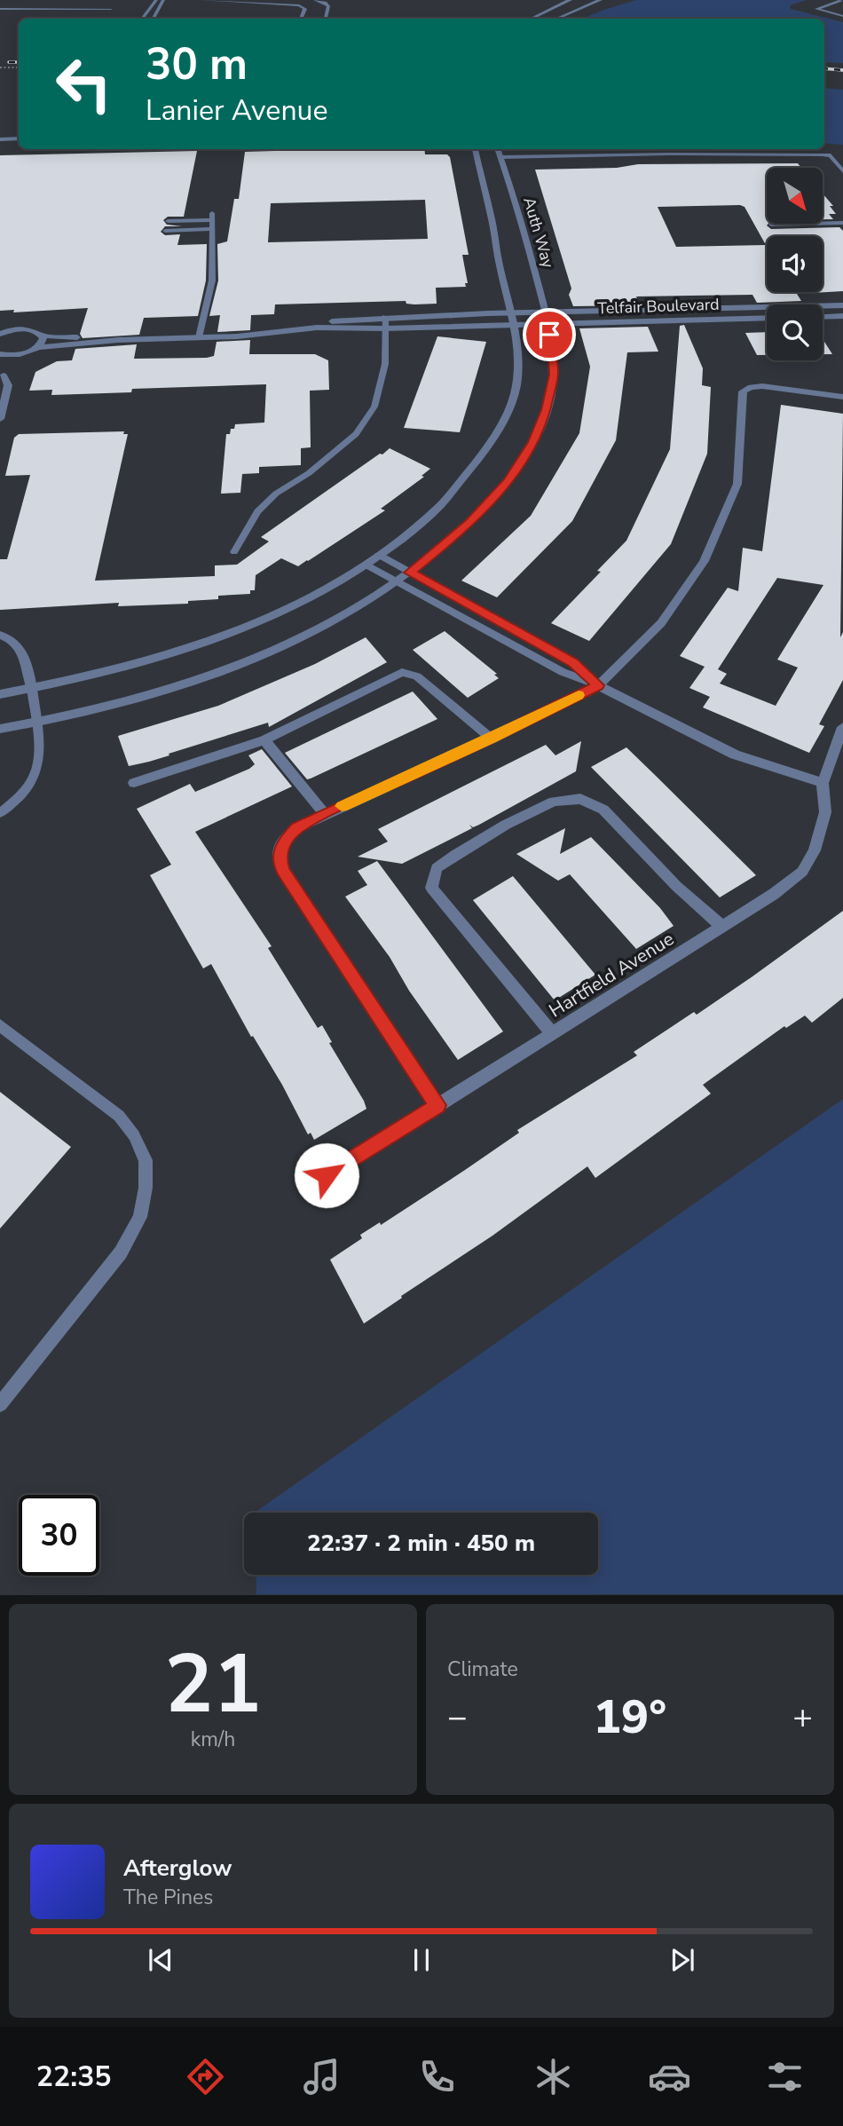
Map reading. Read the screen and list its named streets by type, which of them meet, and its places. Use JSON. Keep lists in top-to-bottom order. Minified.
{"streets":{"street":["Auth Way","Telfair Boulevard","Hartfield Avenue"]},"crossings":[["Auth Way","Telfair Boulevard"]],"north":"bottom right","page":{"turn":["30 m","Lanier Avenue"],"limit":"30","trip":"22:37 · 2 min · 450 m","tile":[["21","km/h"],"Climate"],"heat":["−","19°","+"],"song":["Afterglow","The Pines"],"tabs":"22:35"}}
